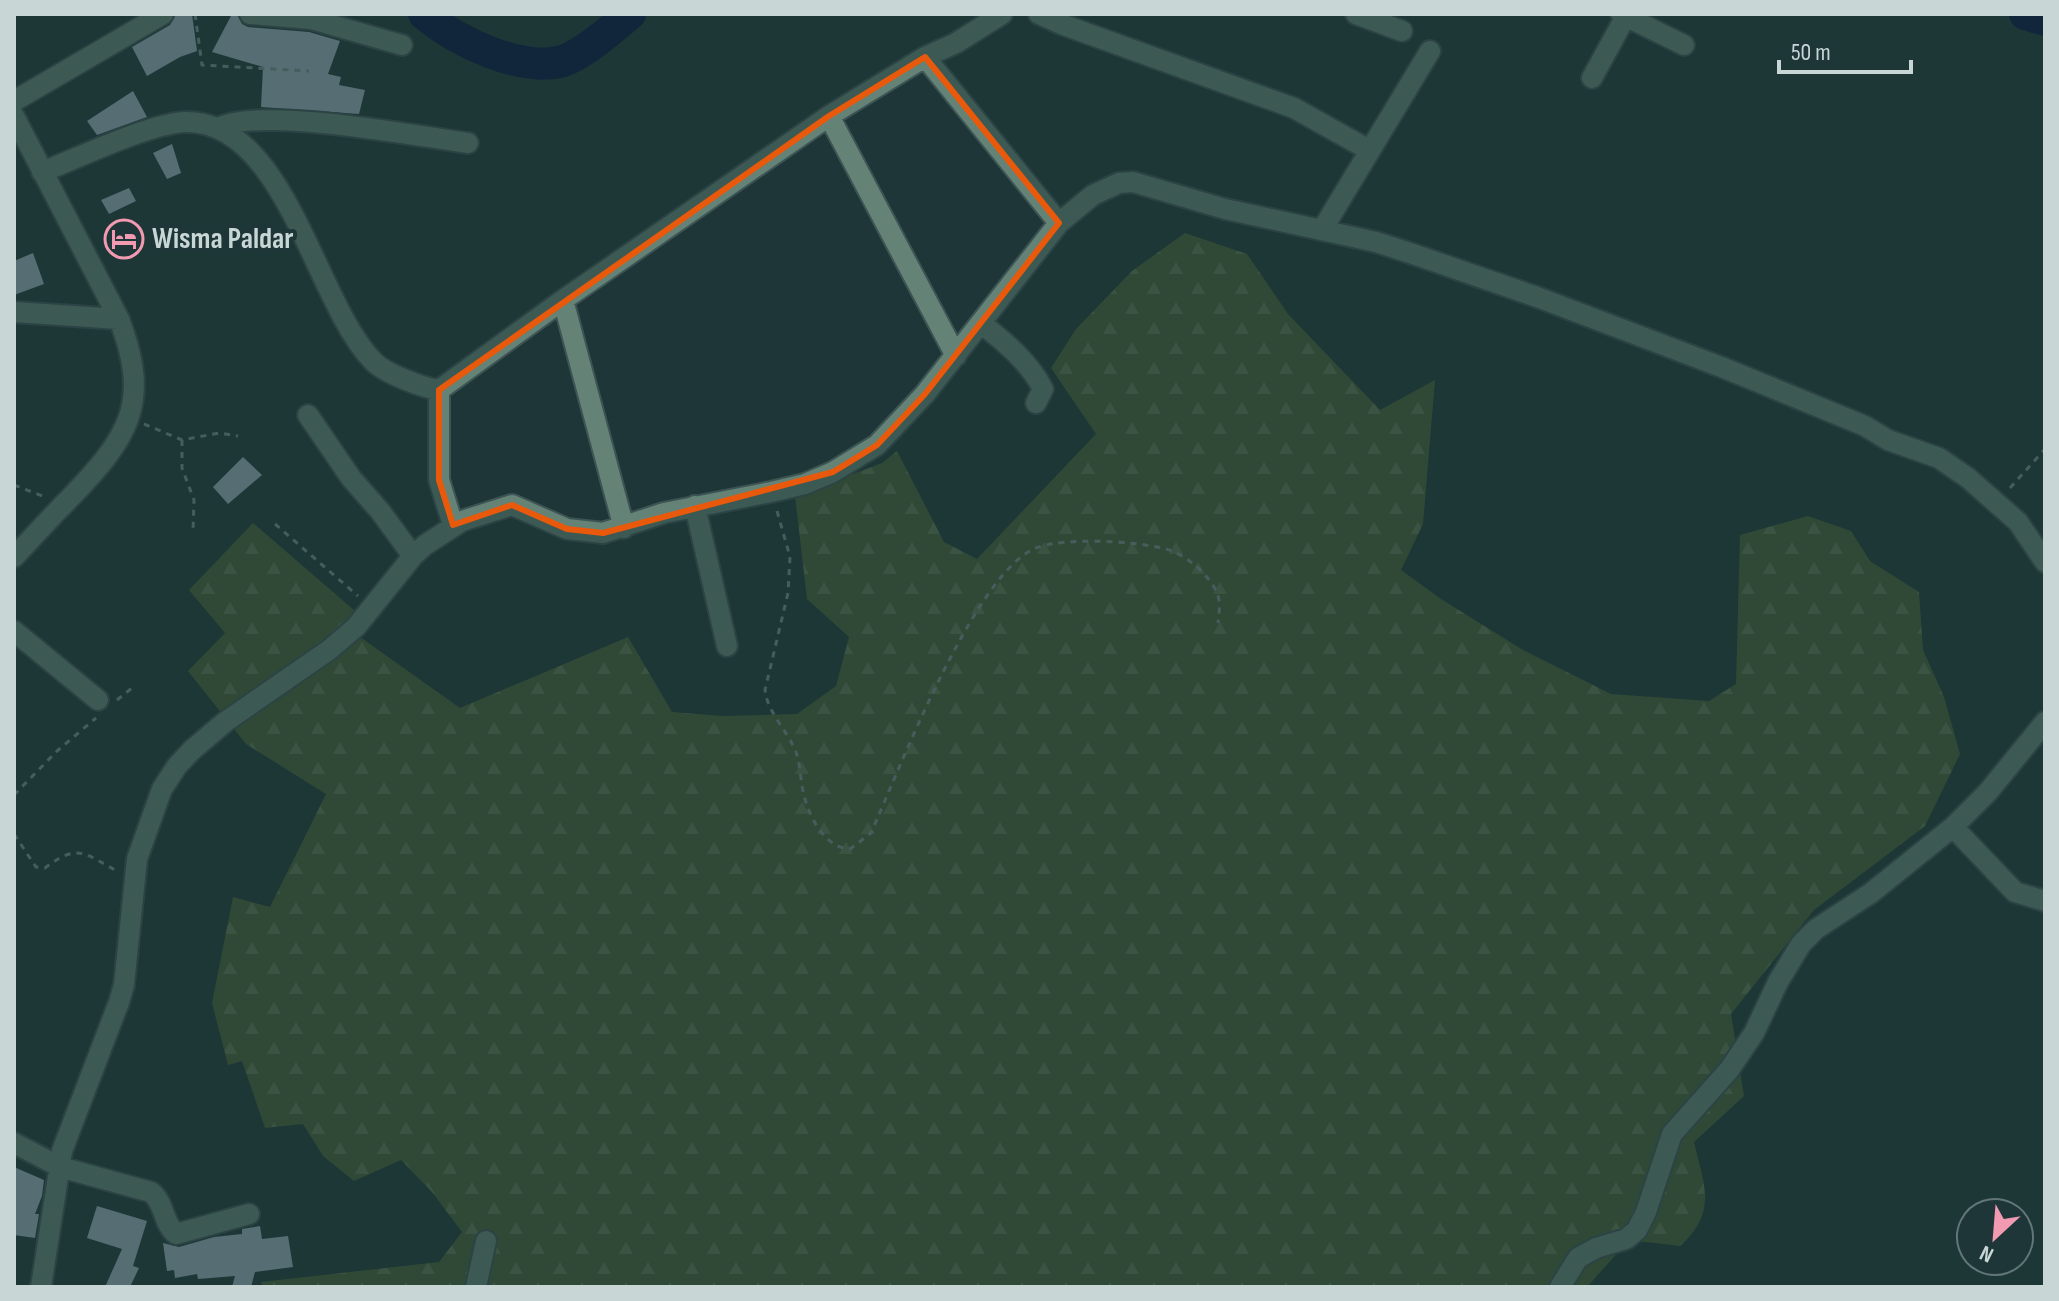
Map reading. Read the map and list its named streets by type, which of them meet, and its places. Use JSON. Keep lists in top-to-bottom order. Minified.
{"places":{"hotel":["Wisma Paldar"]},"scale_bar":"50 m","north":"bottom left"}
